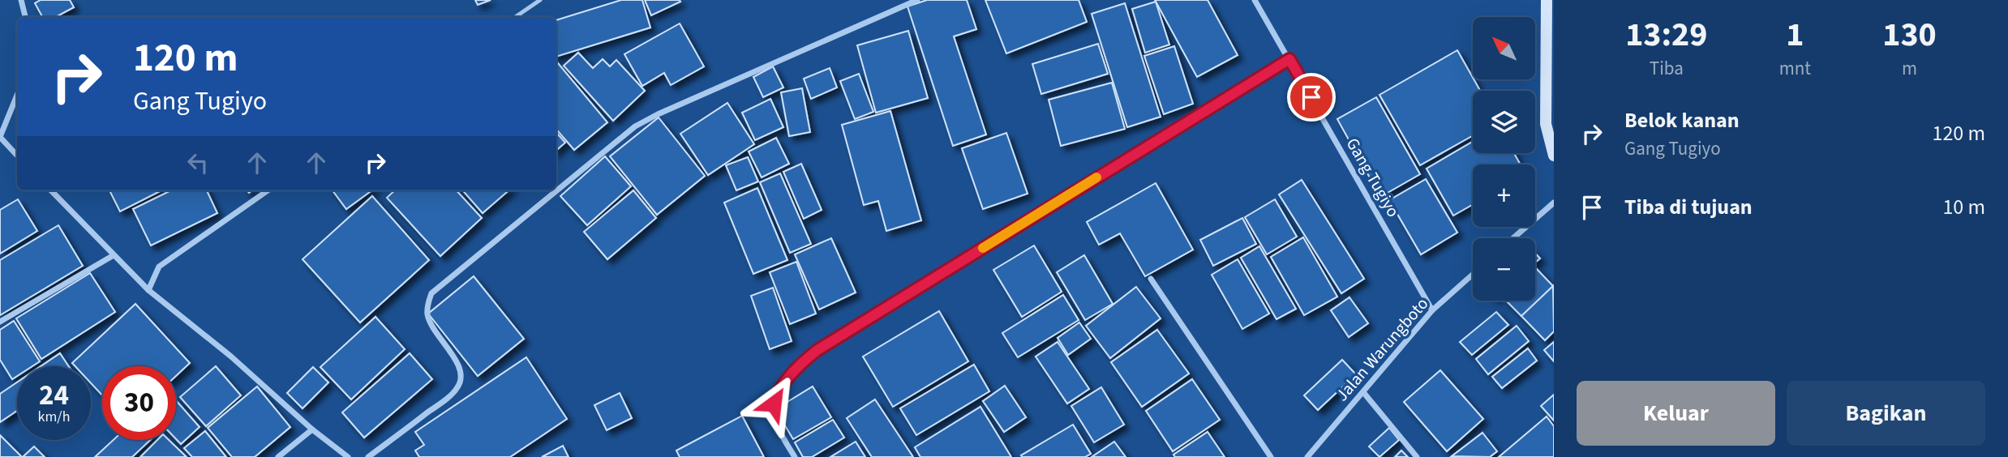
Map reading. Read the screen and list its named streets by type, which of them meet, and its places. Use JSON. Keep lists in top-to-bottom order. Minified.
{"streets":{"street":["Gang Tugiyo","Jalan Warungboto"]},"crossings":[["Gang Tugiyo","Jalan Warungboto"]],"north":"top left","page":{"eta":["13:29","Tiba","1","mnt","130","m"],"map_buttons":["+","−"],"turn":["120 m","Gang Tugiyo"],"list":[{"name":"Belok kanan","note":"Gang Tugiyo","value":"120 m"},{"name":"Tiba di tujuan","value":"10 m"}],"speed":"24 km/h","limit":"30","buttons":["Keluar","Bagikan"]}}
